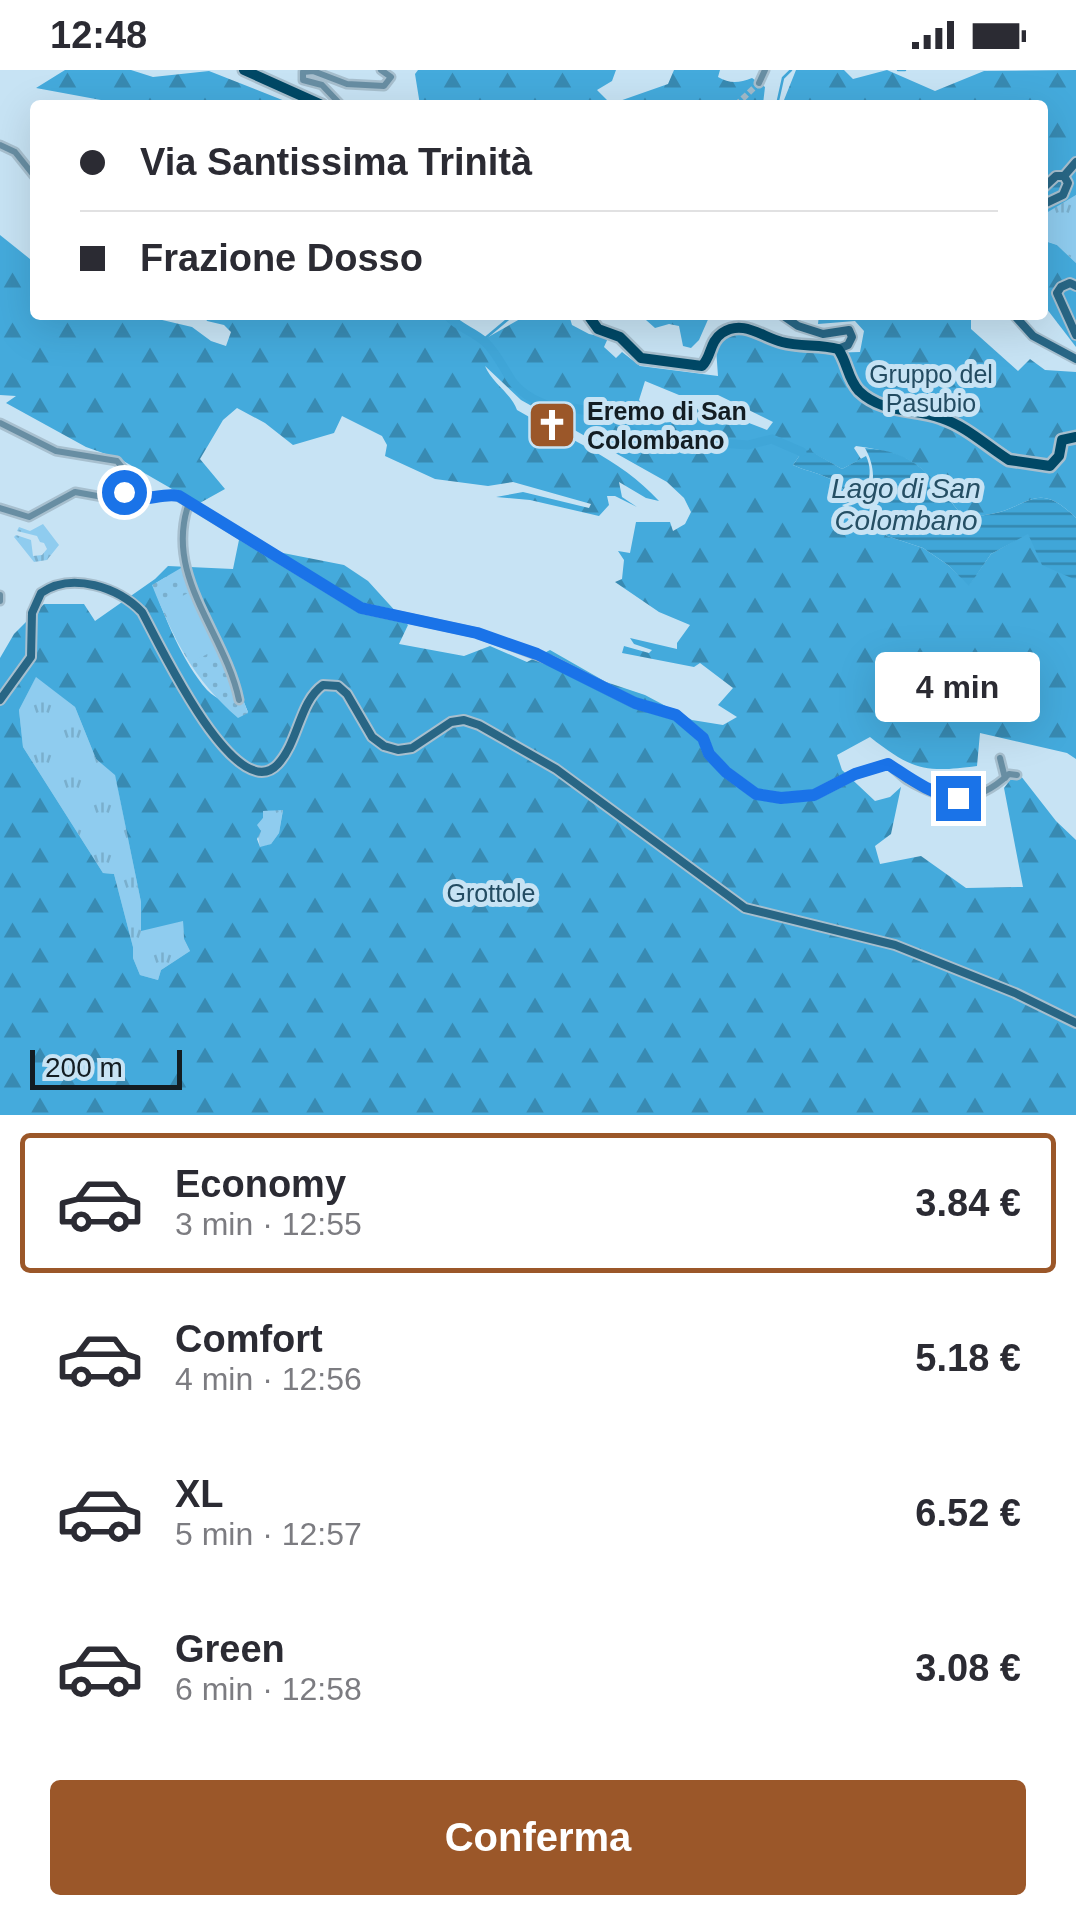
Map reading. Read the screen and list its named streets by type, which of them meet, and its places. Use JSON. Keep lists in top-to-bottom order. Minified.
{"water":["Lago di San Colombano"],"parks":["Gruppo del Pasubio","Grottole"],"places":{"church":["Eremo di San Colombano"]},"scale_bar":"200 m","page":{"status":"12:48","banner":["Via Santissima Trinità","Frazione Dosso"],"bubble":"4 min","scale":"200 m","list":[{"name":"Economy","note":"3 min · 12:55","value":"3.84 €"},{"name":"Comfort","note":"4 min · 12:56","value":"5.18 €"},{"name":"XL","note":"5 min · 12:57","value":"6.52 €"},{"name":"Green","note":"6 min · 12:58","value":"3.08 €"}],"buttons":"Conferma"}}
